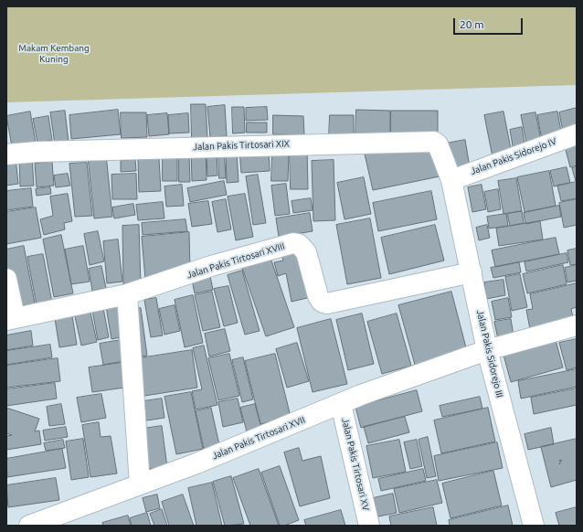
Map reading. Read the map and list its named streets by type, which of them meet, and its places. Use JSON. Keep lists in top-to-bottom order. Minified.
{"streets":{"street":["Jalan Pakis Tirtosari XIX","Jalan Pakis Sidorejo IV","Jalan Pakis Tirtosari XVIII","Jalan Pakis Sidorejo III","Jalan Pakis Tirtosari XVII","Jalan Pakis Tirtosari XV"]},"crossings":[["Jalan Pakis Tirtosari XIX","Jalan Pakis Sidorejo IV"],["Jalan Pakis Tirtosari XIX","Jalan Pakis Sidorejo III"],["Jalan Pakis Sidorejo IV","Jalan Pakis Sidorejo III"],["Jalan Pakis Tirtosari XVIII","Jalan Pakis Sidorejo III"],["Jalan Pakis Sidorejo III","Jalan Pakis Tirtosari XVII"],["Jalan Pakis Tirtosari XVII","Jalan Pakis Tirtosari XV"]],"parks":["Makam Kembang Kuning"],"house_numbers":["7"],"scale_bar":"20 m"}
